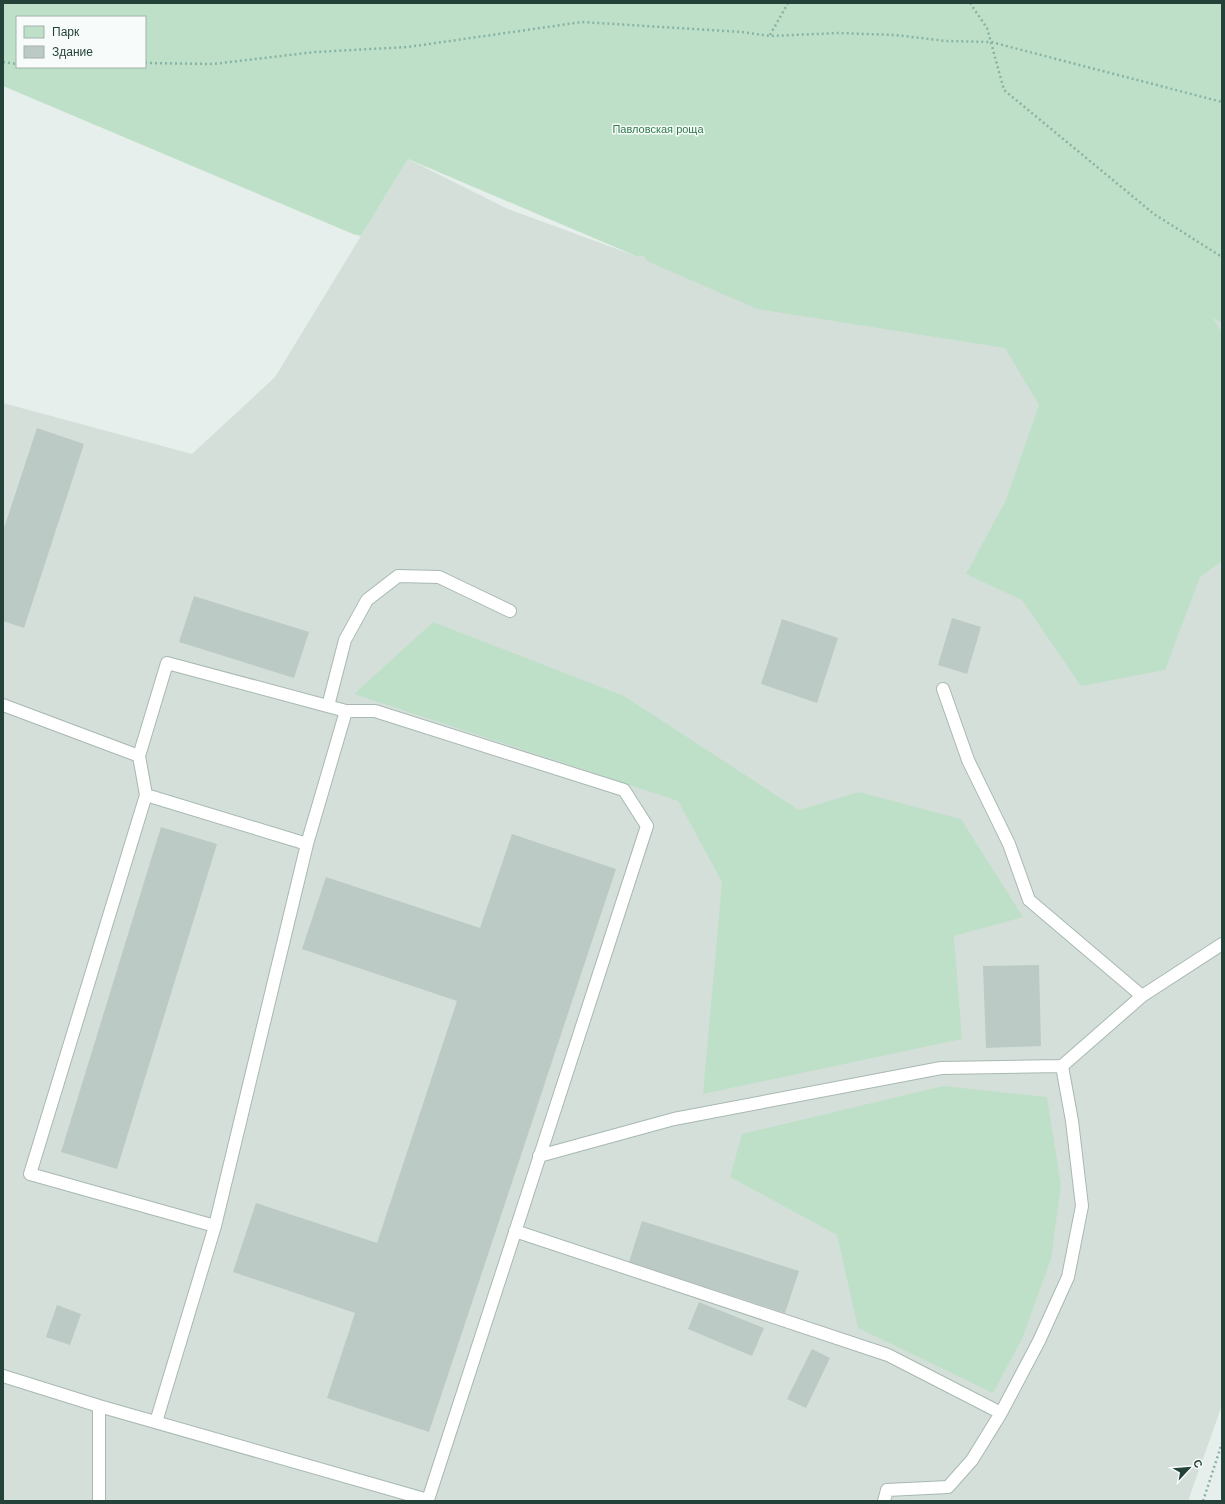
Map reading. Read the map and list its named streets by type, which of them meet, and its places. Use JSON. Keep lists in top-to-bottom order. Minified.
{"parks":["Павловская роща"],"legend":["Парк","Здание"],"north":"top right"}
